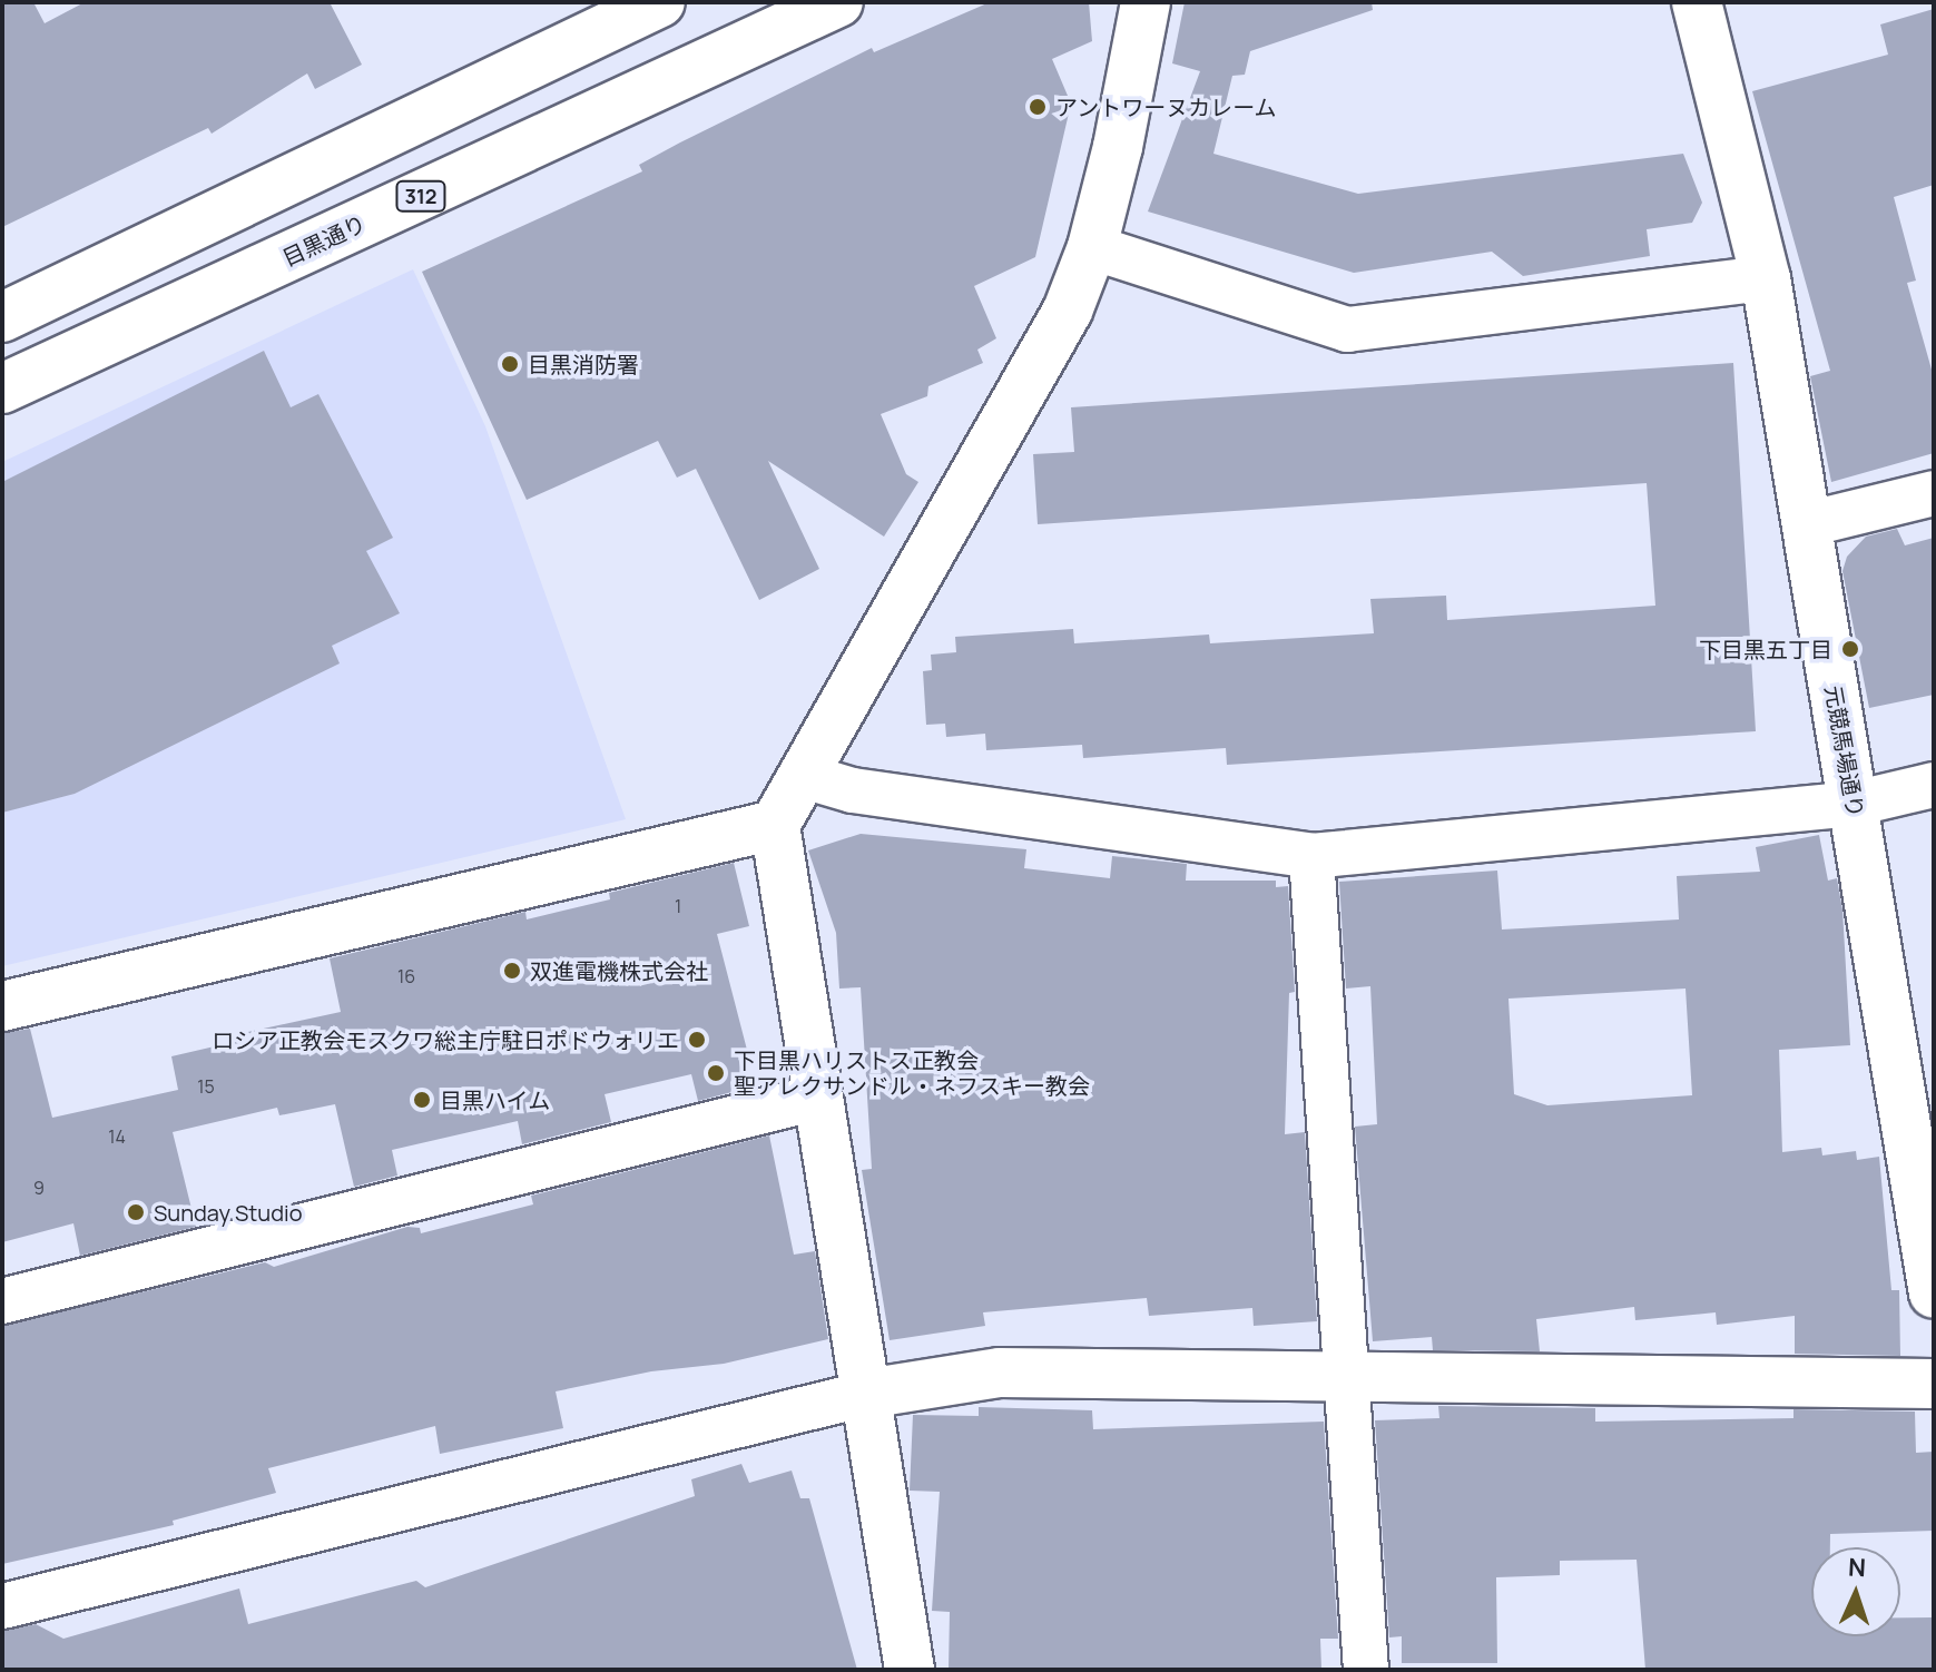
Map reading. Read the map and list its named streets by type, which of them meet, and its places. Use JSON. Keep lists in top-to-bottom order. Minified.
{"streets":{"street":["312","目黒通り","元競馬場通り"]},"places":["アントワーヌカレーム","目黒消防署","下目黒五丁目","双進電機株式会社","ロシア正教会モスクワ総主庁駐日ポドウォリエ","下目黒ハリストス正教会 聖アレクサンドル・ネフスキー教会","目黒ハイム","Sunday Studio"],"house_numbers":["1","16","15","14","9"],"north":"top"}
